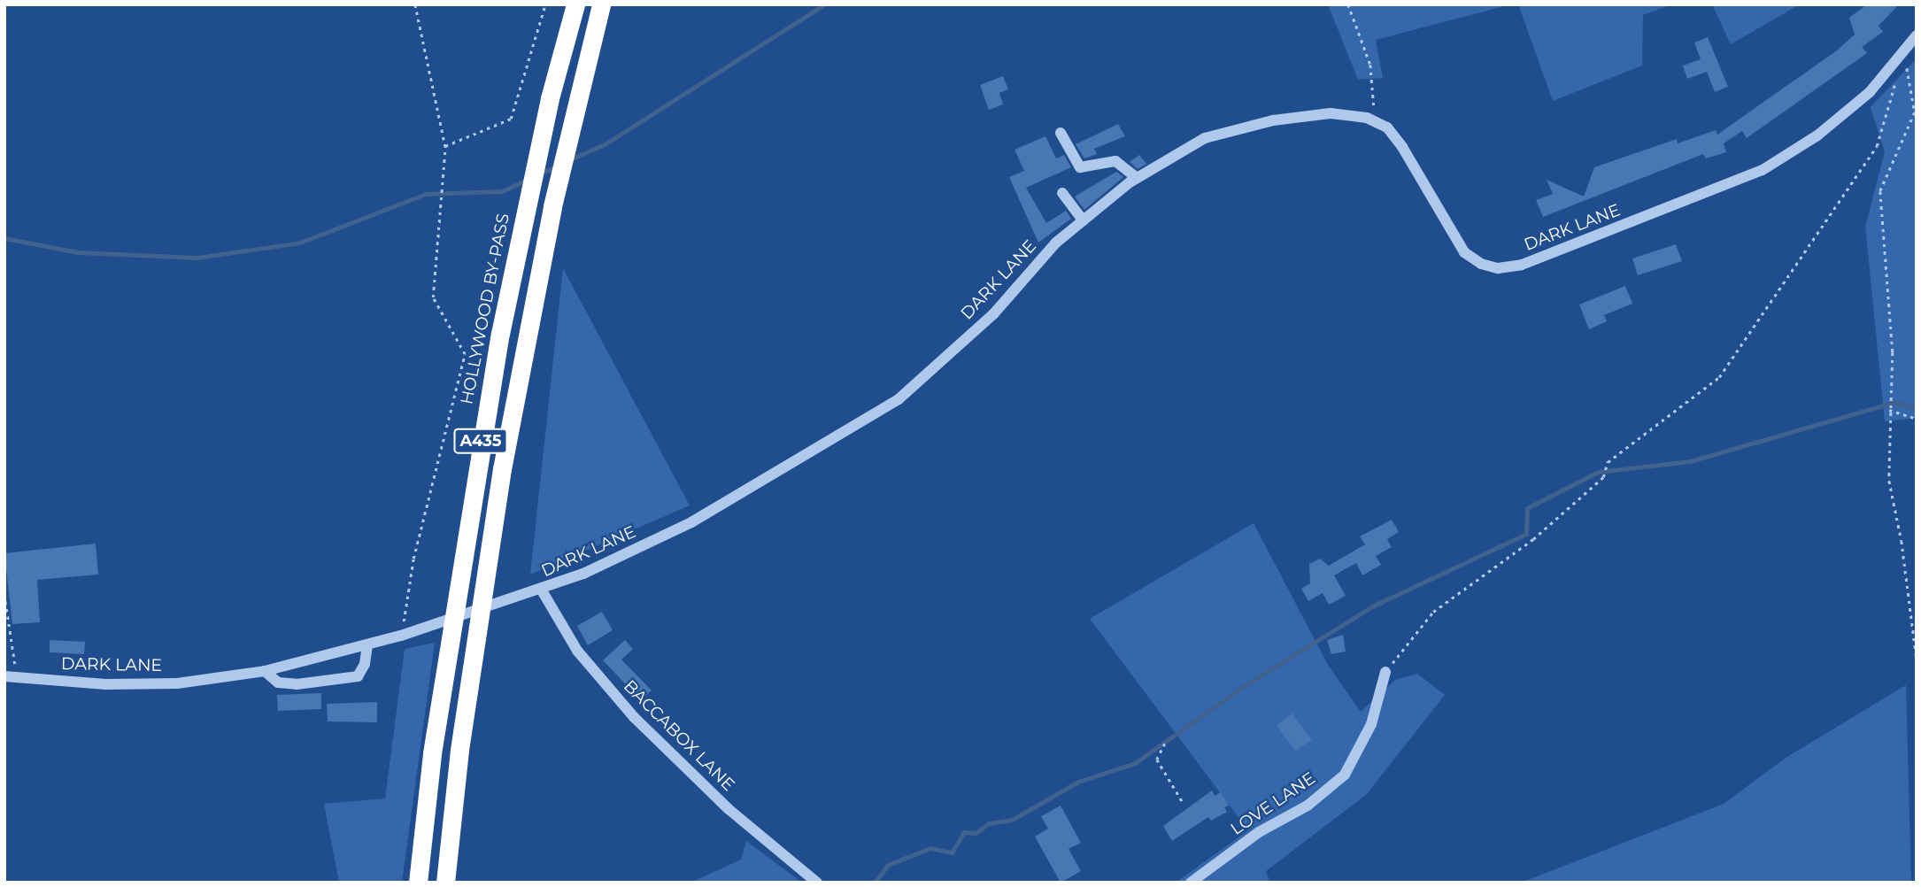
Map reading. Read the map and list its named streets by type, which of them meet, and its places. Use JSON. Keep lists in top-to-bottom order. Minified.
{"streets":{"highway":["HOLLYWOOD BY-PASS","A435"],"street":["DARK LANE","BACCABOX LANE","LOVE LANE"]},"crossings":[["DARK LANE","BACCABOX LANE"]]}
